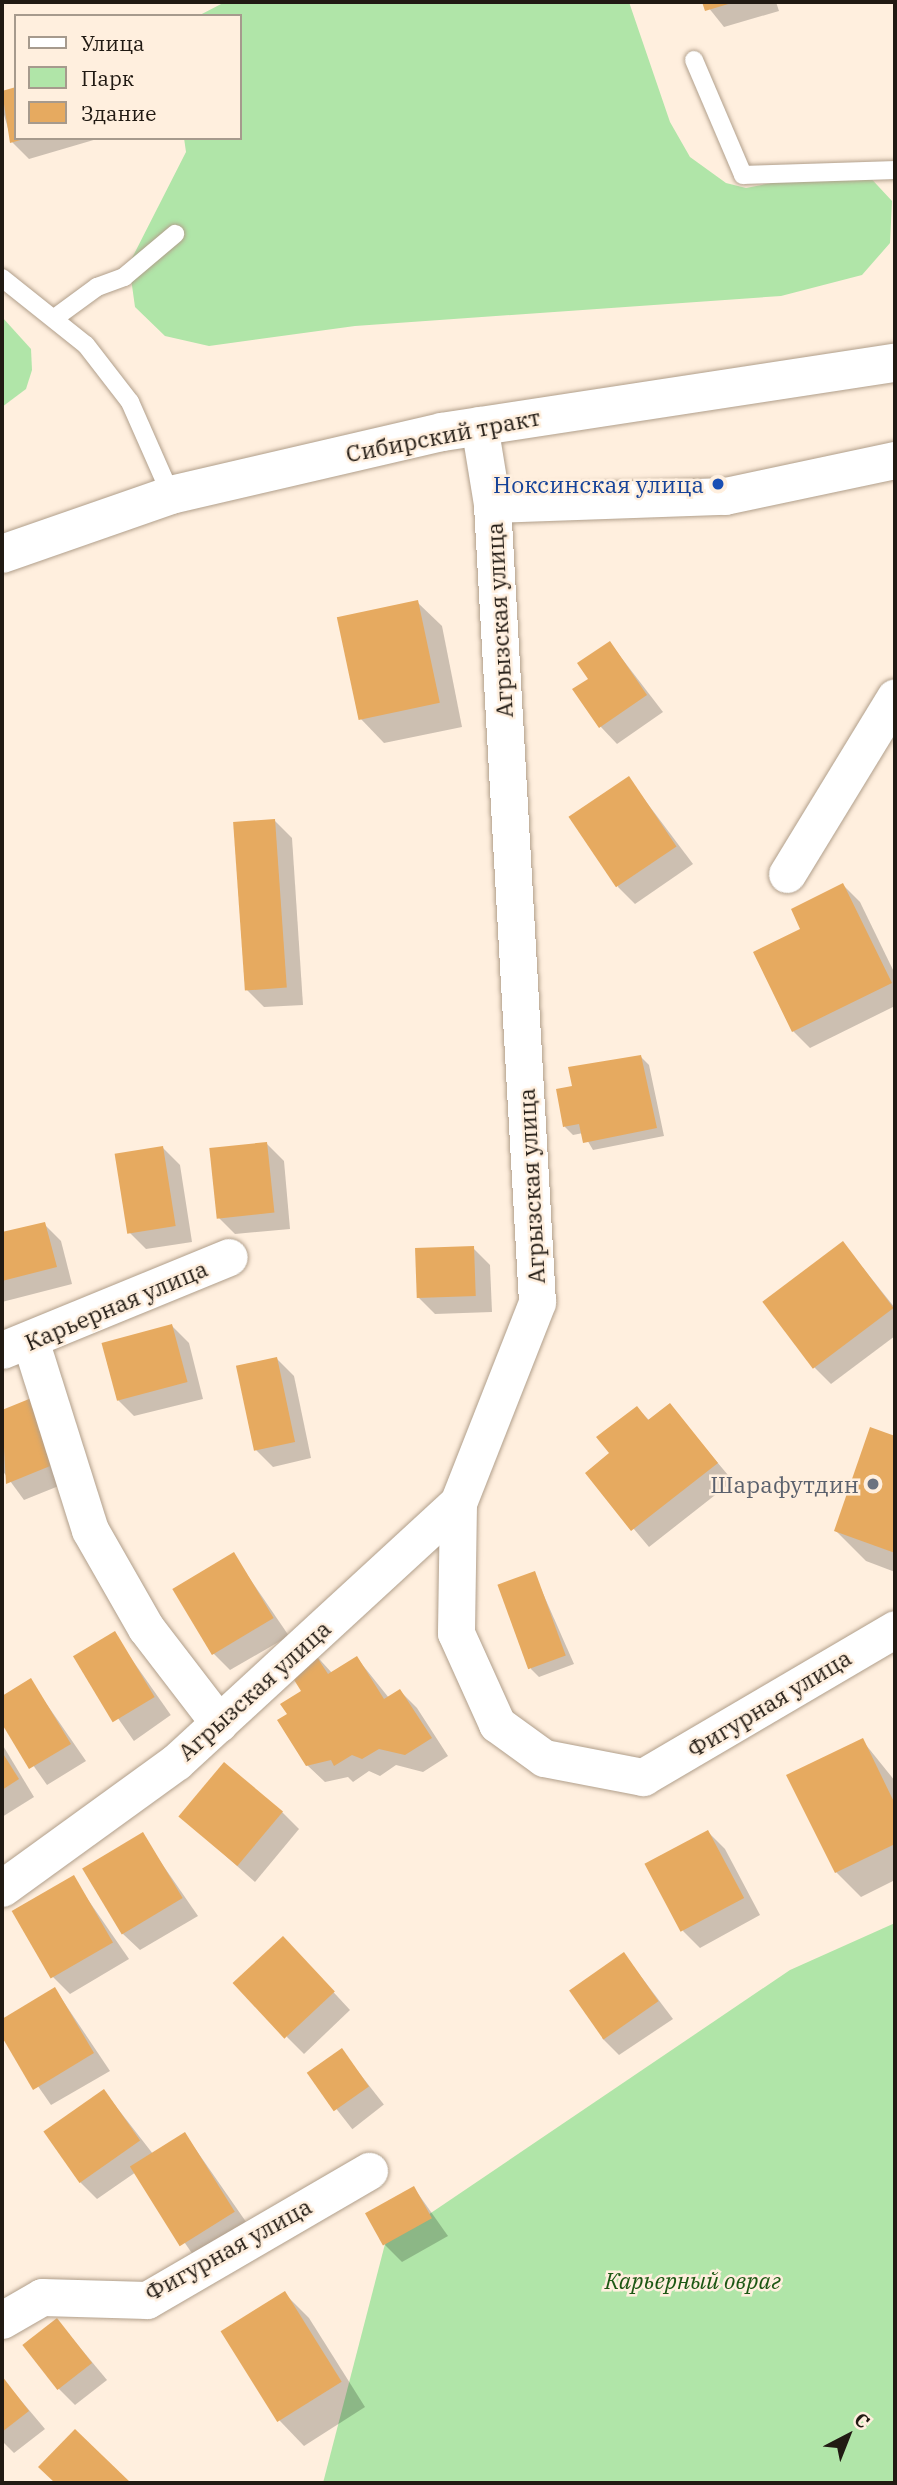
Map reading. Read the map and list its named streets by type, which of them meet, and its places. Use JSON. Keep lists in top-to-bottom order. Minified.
{"streets":{"main road":["Сибирский тракт"],"street":["Агрызская улица","Карьерная улица","Фигурная улица"]},"crossings":[["Сибирский тракт","Агрызская улица"],["Агрызская улица","Фигурная улица"]],"parks":["Карьерный овраг"],"places":["Ноксинская улица","Шарафутдин"],"legend":["Улица","Парк","Здание"],"north":"top right"}
